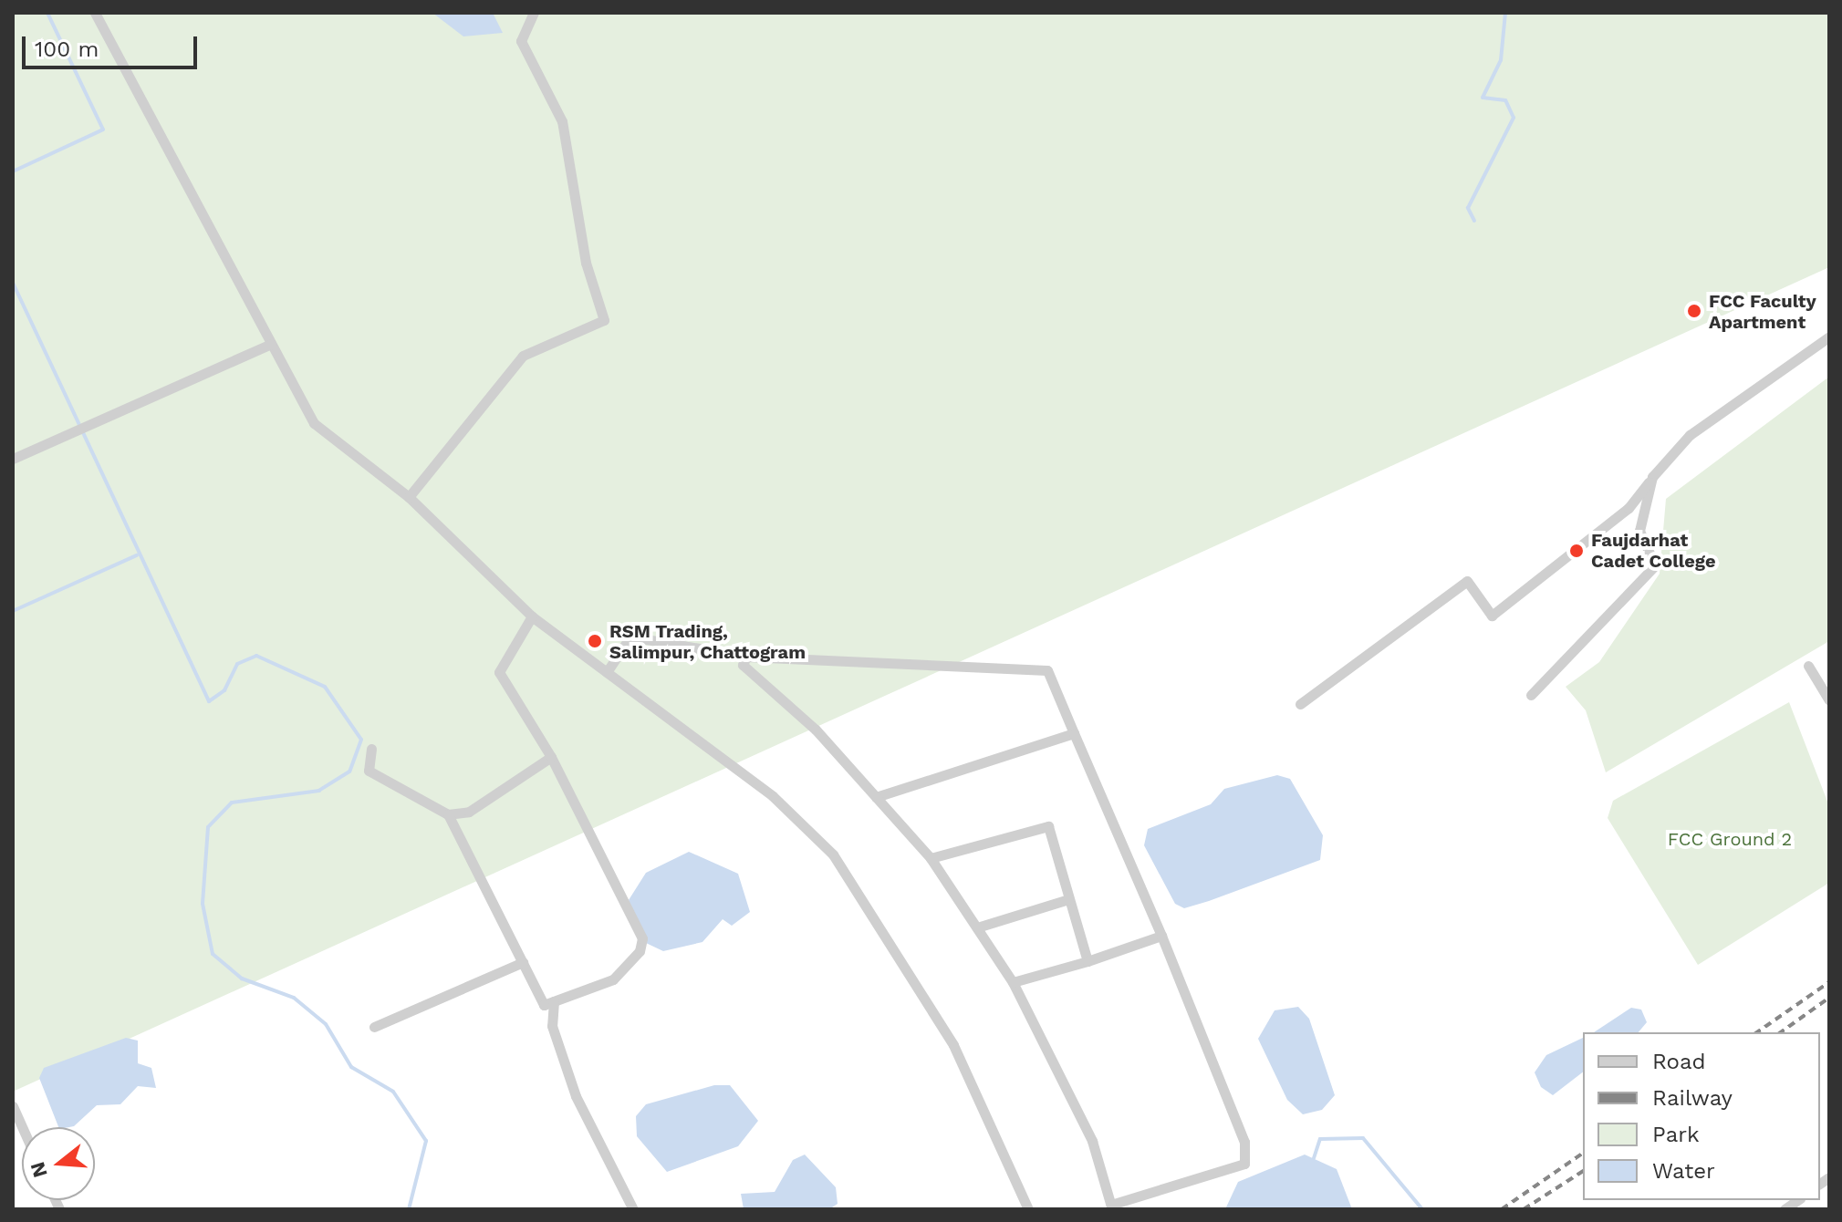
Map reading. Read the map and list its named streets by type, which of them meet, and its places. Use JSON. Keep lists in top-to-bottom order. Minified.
{"parks":["FCC Ground 2"],"places":["FCC Faculty Apartment","Faujdarhat Cadet College","RSM Trading, Salimpur, Chattogram"],"legend":["Road","Railway","Park","Water"],"scale_bar":"100 m","north":"left"}
